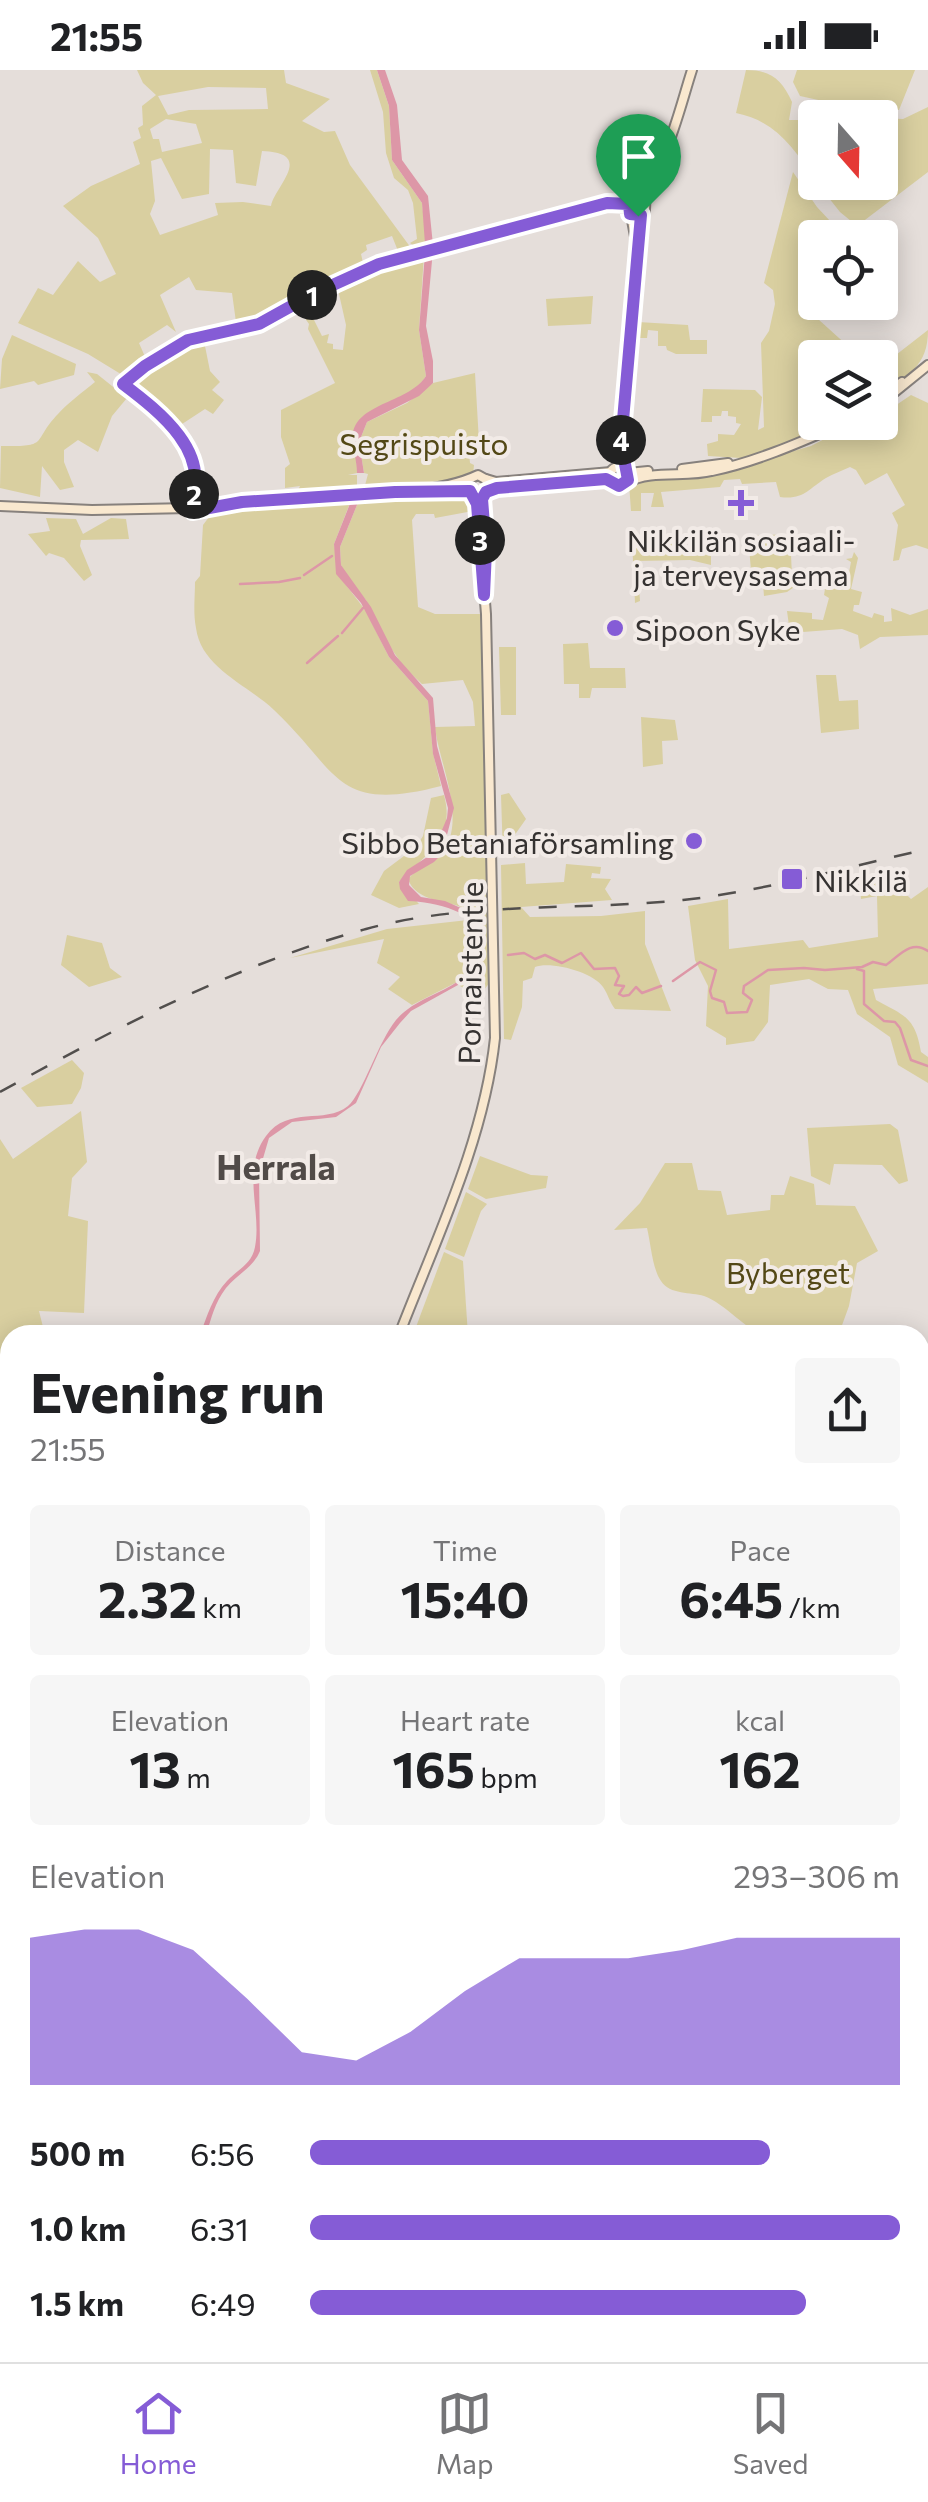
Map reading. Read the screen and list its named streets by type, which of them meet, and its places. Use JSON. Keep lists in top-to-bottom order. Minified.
{"streets":{"street":["Pornaistentie"]},"districts":["Herrala"],"parks":["Segrispuisto","Byberget"],"places":{"health":["Nikkilän sosiaali- ja terveysasema"],"other":["Sipoon Syke","Sibbo Betaniaförsamling"],"transit":["Nikkilä"]},"north":"bottom","page":{"status":"21:55","pins":["1","4","2","3"],"heading":["Evening run","21:55"],"stats":[["Distance","2.32 km"],["Time","15:40"],["Pace","6:45 /km"],["Elevation","13 m"],["Heart rate","165 bpm"],["kcal","162"]],"chart":["Elevation","293–306 m"],"list":[{"name":"500 m","note":"6:56"},{"name":"1.0 km","note":"6:31"},{"name":"1.5 km","note":"6:49"}],"tabs":["Home","Map","Saved"]}}
